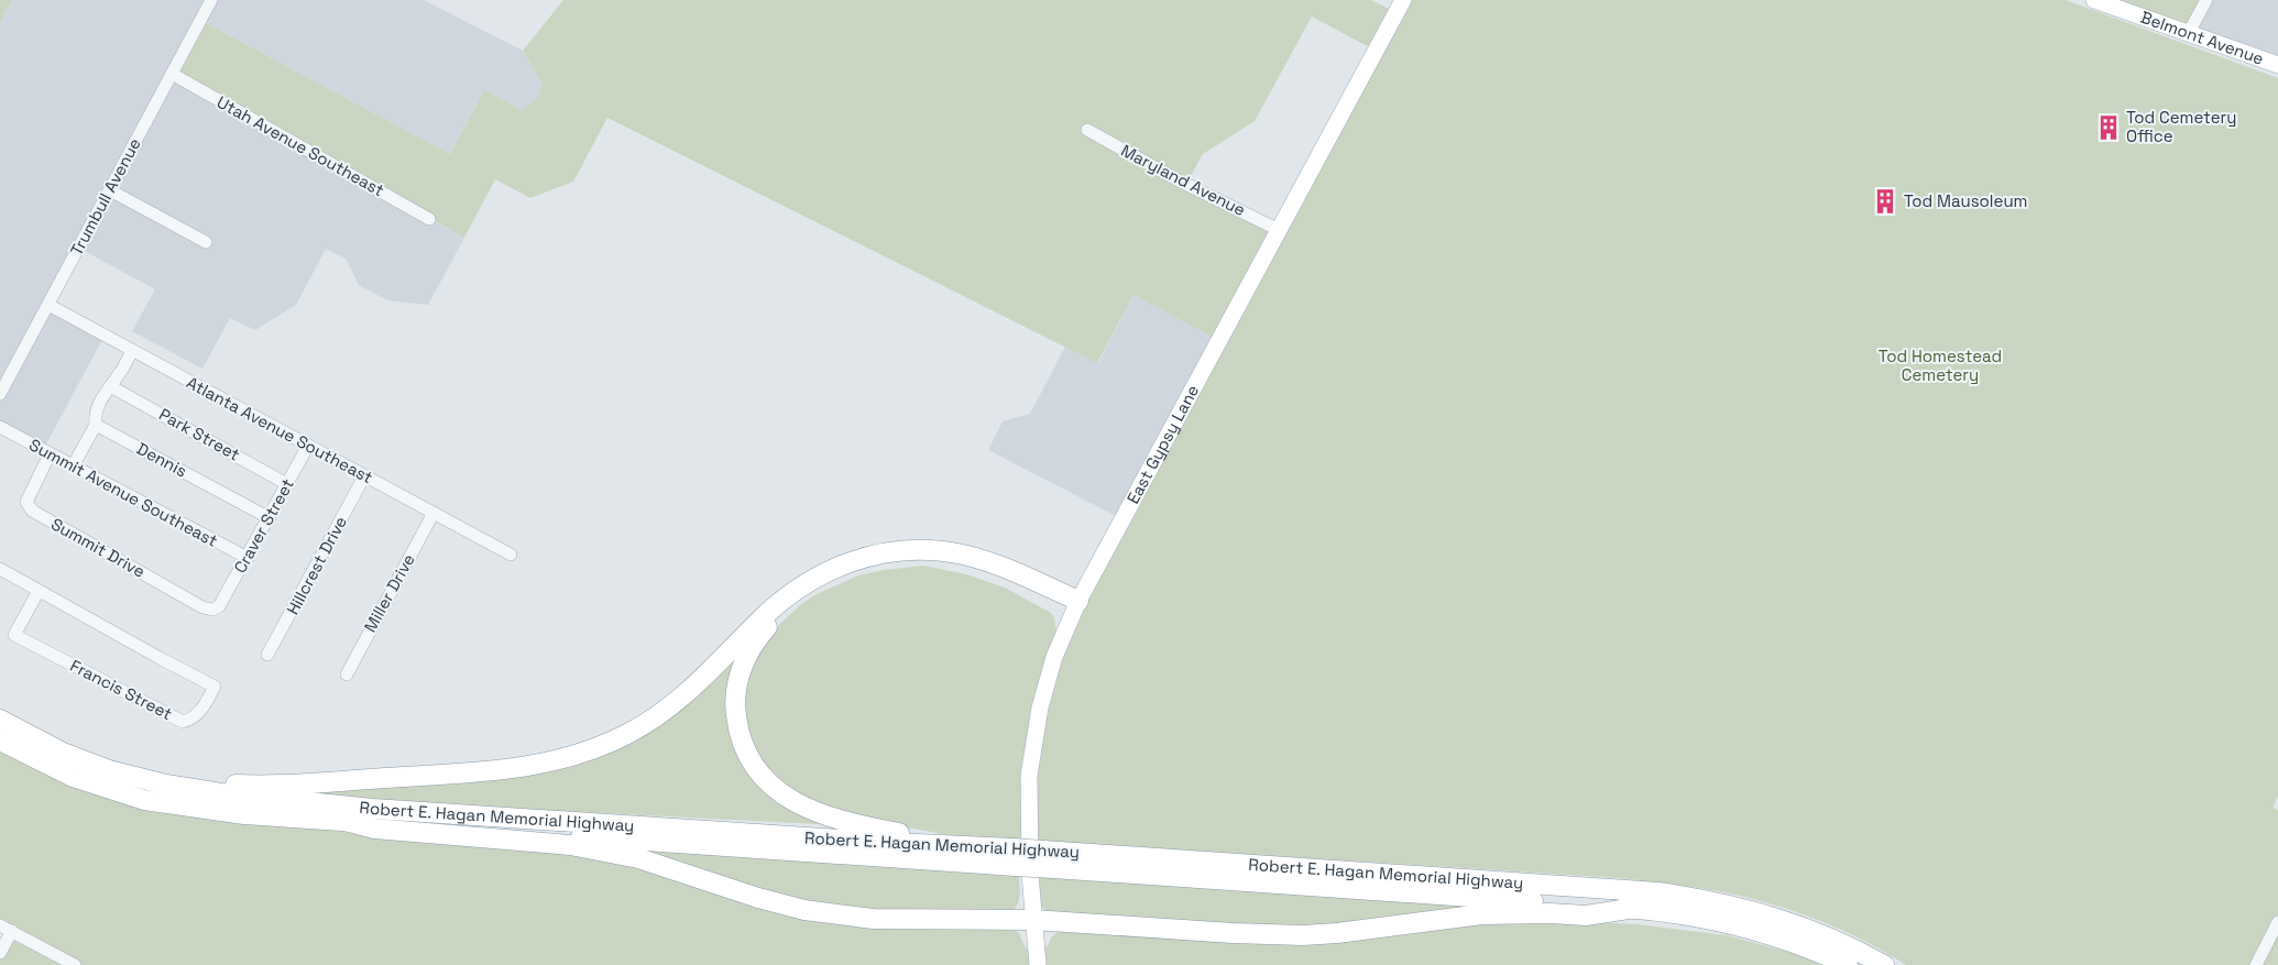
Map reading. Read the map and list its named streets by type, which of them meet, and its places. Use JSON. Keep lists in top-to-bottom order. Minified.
{"streets":{"highway":["Robert E. Hagan Memorial Highway"],"main road":["Belmont Avenue","East Gypsy Lane"],"street":["Utah Avenue Southeast","Maryland Avenue","Trumbull Avenue","Atlanta Avenue Southeast","Park Street","Dennis","Summit Avenue Southeast","Craver Street","Summit Drive","Hillcrest Drive","Miller Drive","Francis Street"]},"crossings":[["Utah Avenue Southeast","Trumbull Avenue"],["Maryland Avenue","East Gypsy Lane"],["Trumbull Avenue","Atlanta Avenue Southeast"],["Atlanta Avenue Southeast","Craver Street"],["Atlanta Avenue Southeast","Hillcrest Drive"],["Atlanta Avenue Southeast","Miller Drive"],["Park Street","Craver Street"],["Dennis","Craver Street"],["Summit Avenue Southeast","Craver Street"],["Summit Avenue Southeast","Summit Drive"],["Craver Street","Summit Drive"]],"parks":["Tod Homestead Cemetery"],"places":{"building":["Tod Cemetery Office","Tod Mausoleum"]}}
